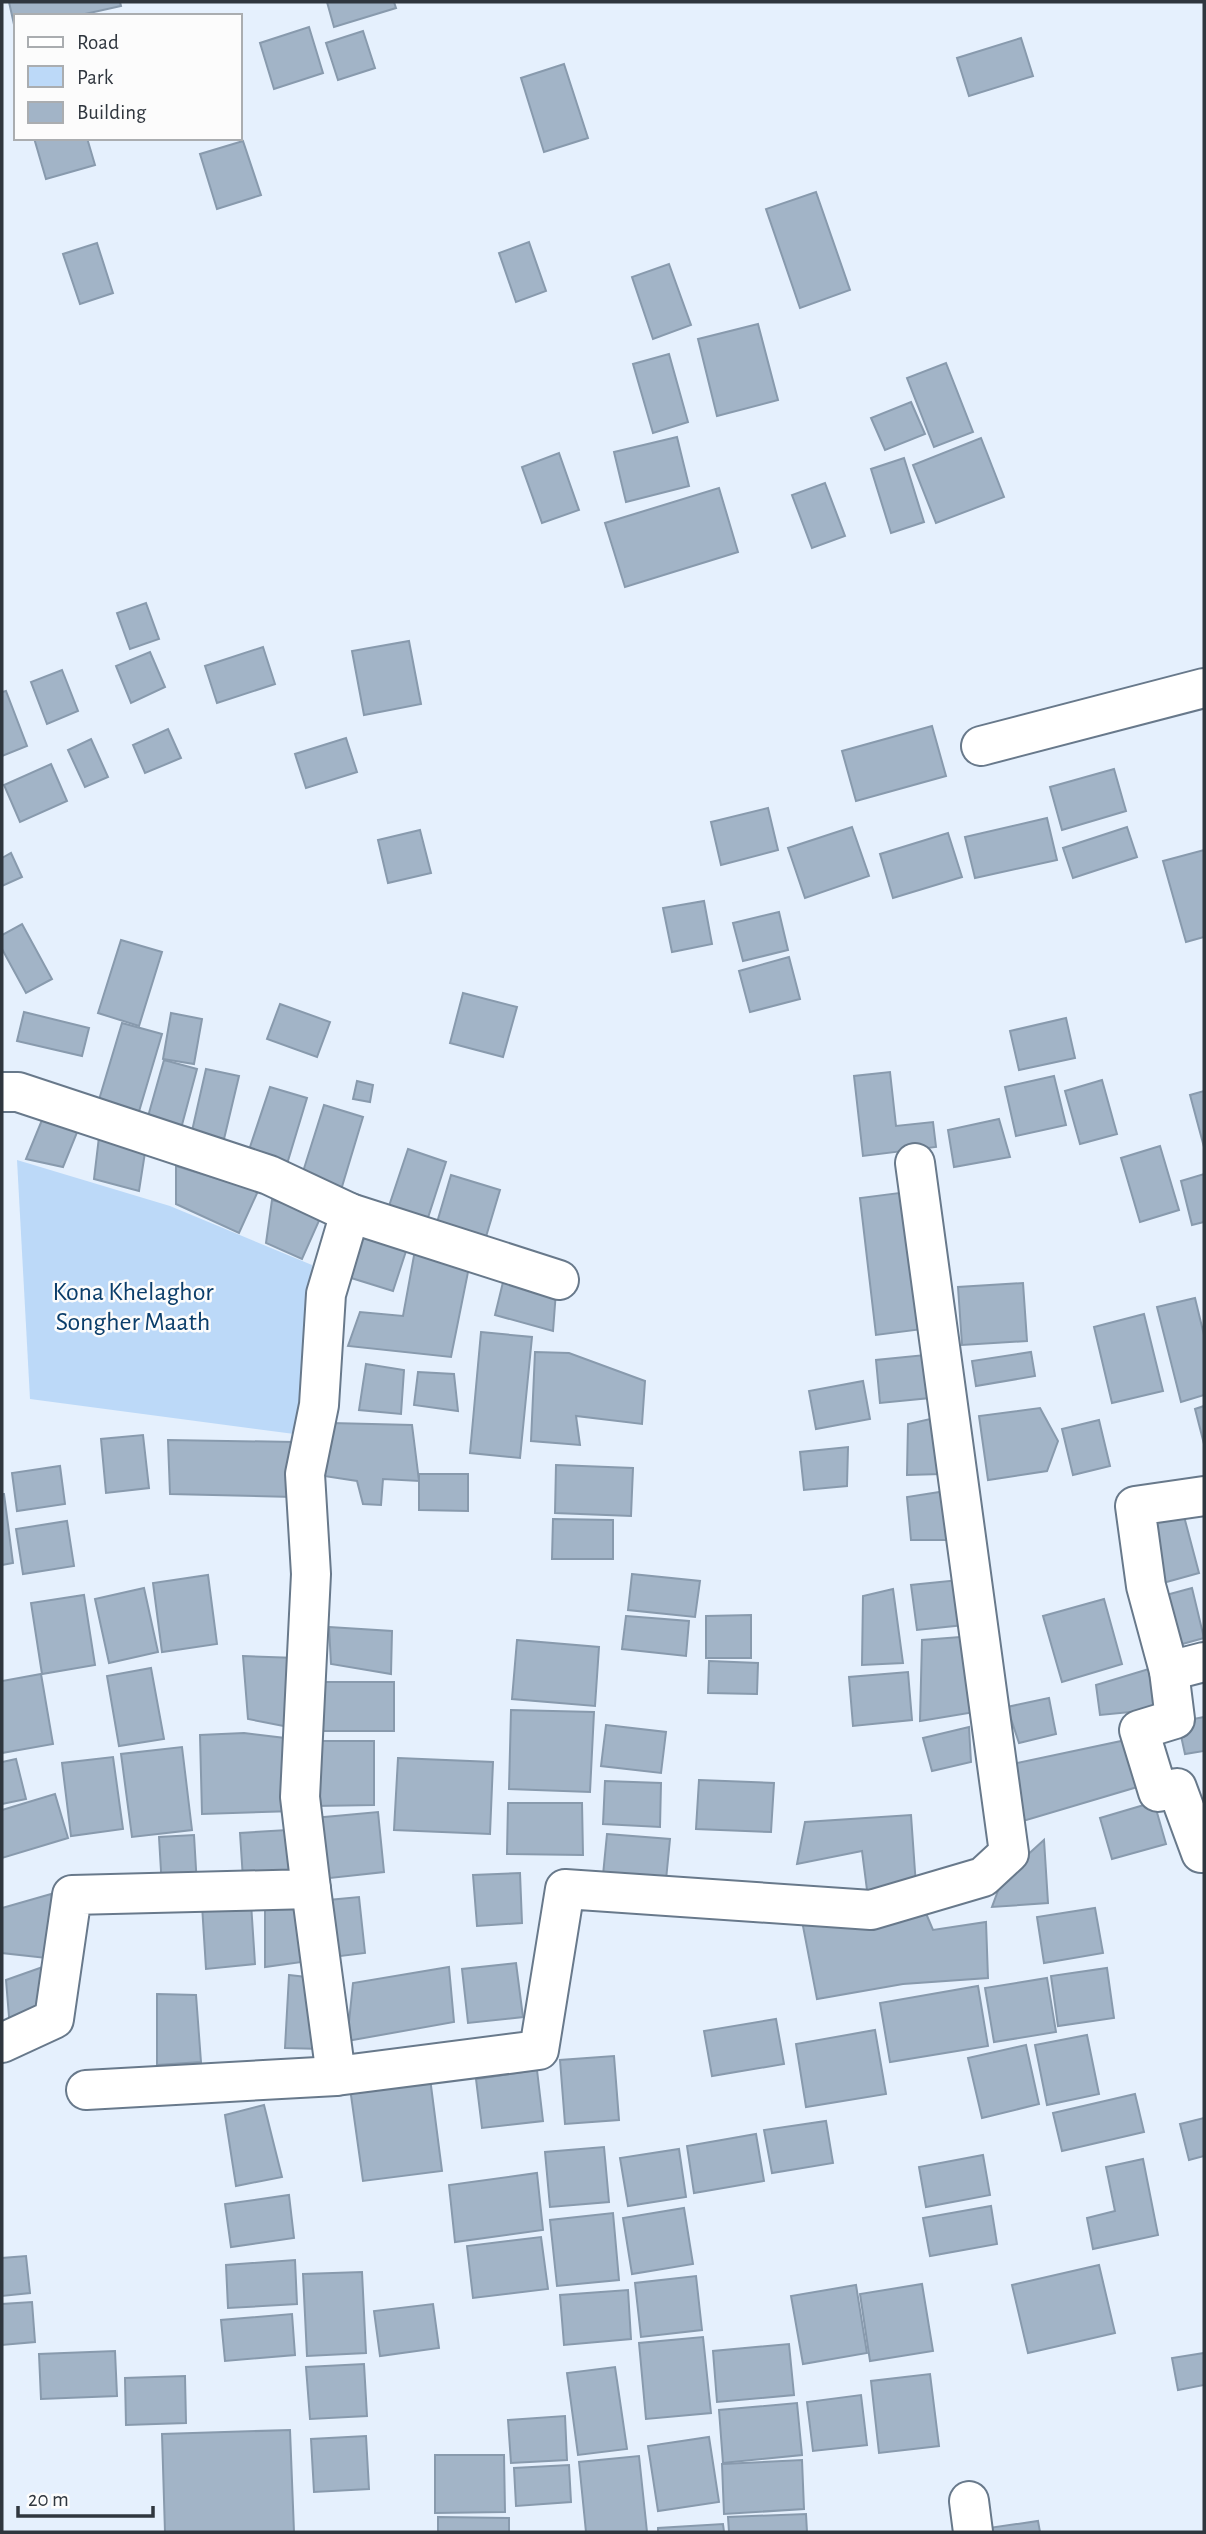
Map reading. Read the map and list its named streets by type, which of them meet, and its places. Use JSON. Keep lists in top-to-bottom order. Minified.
{"parks":["Kona Khelaghor Songher Maath"],"legend":["Road","Park","Building"],"scale_bar":"20 m"}
